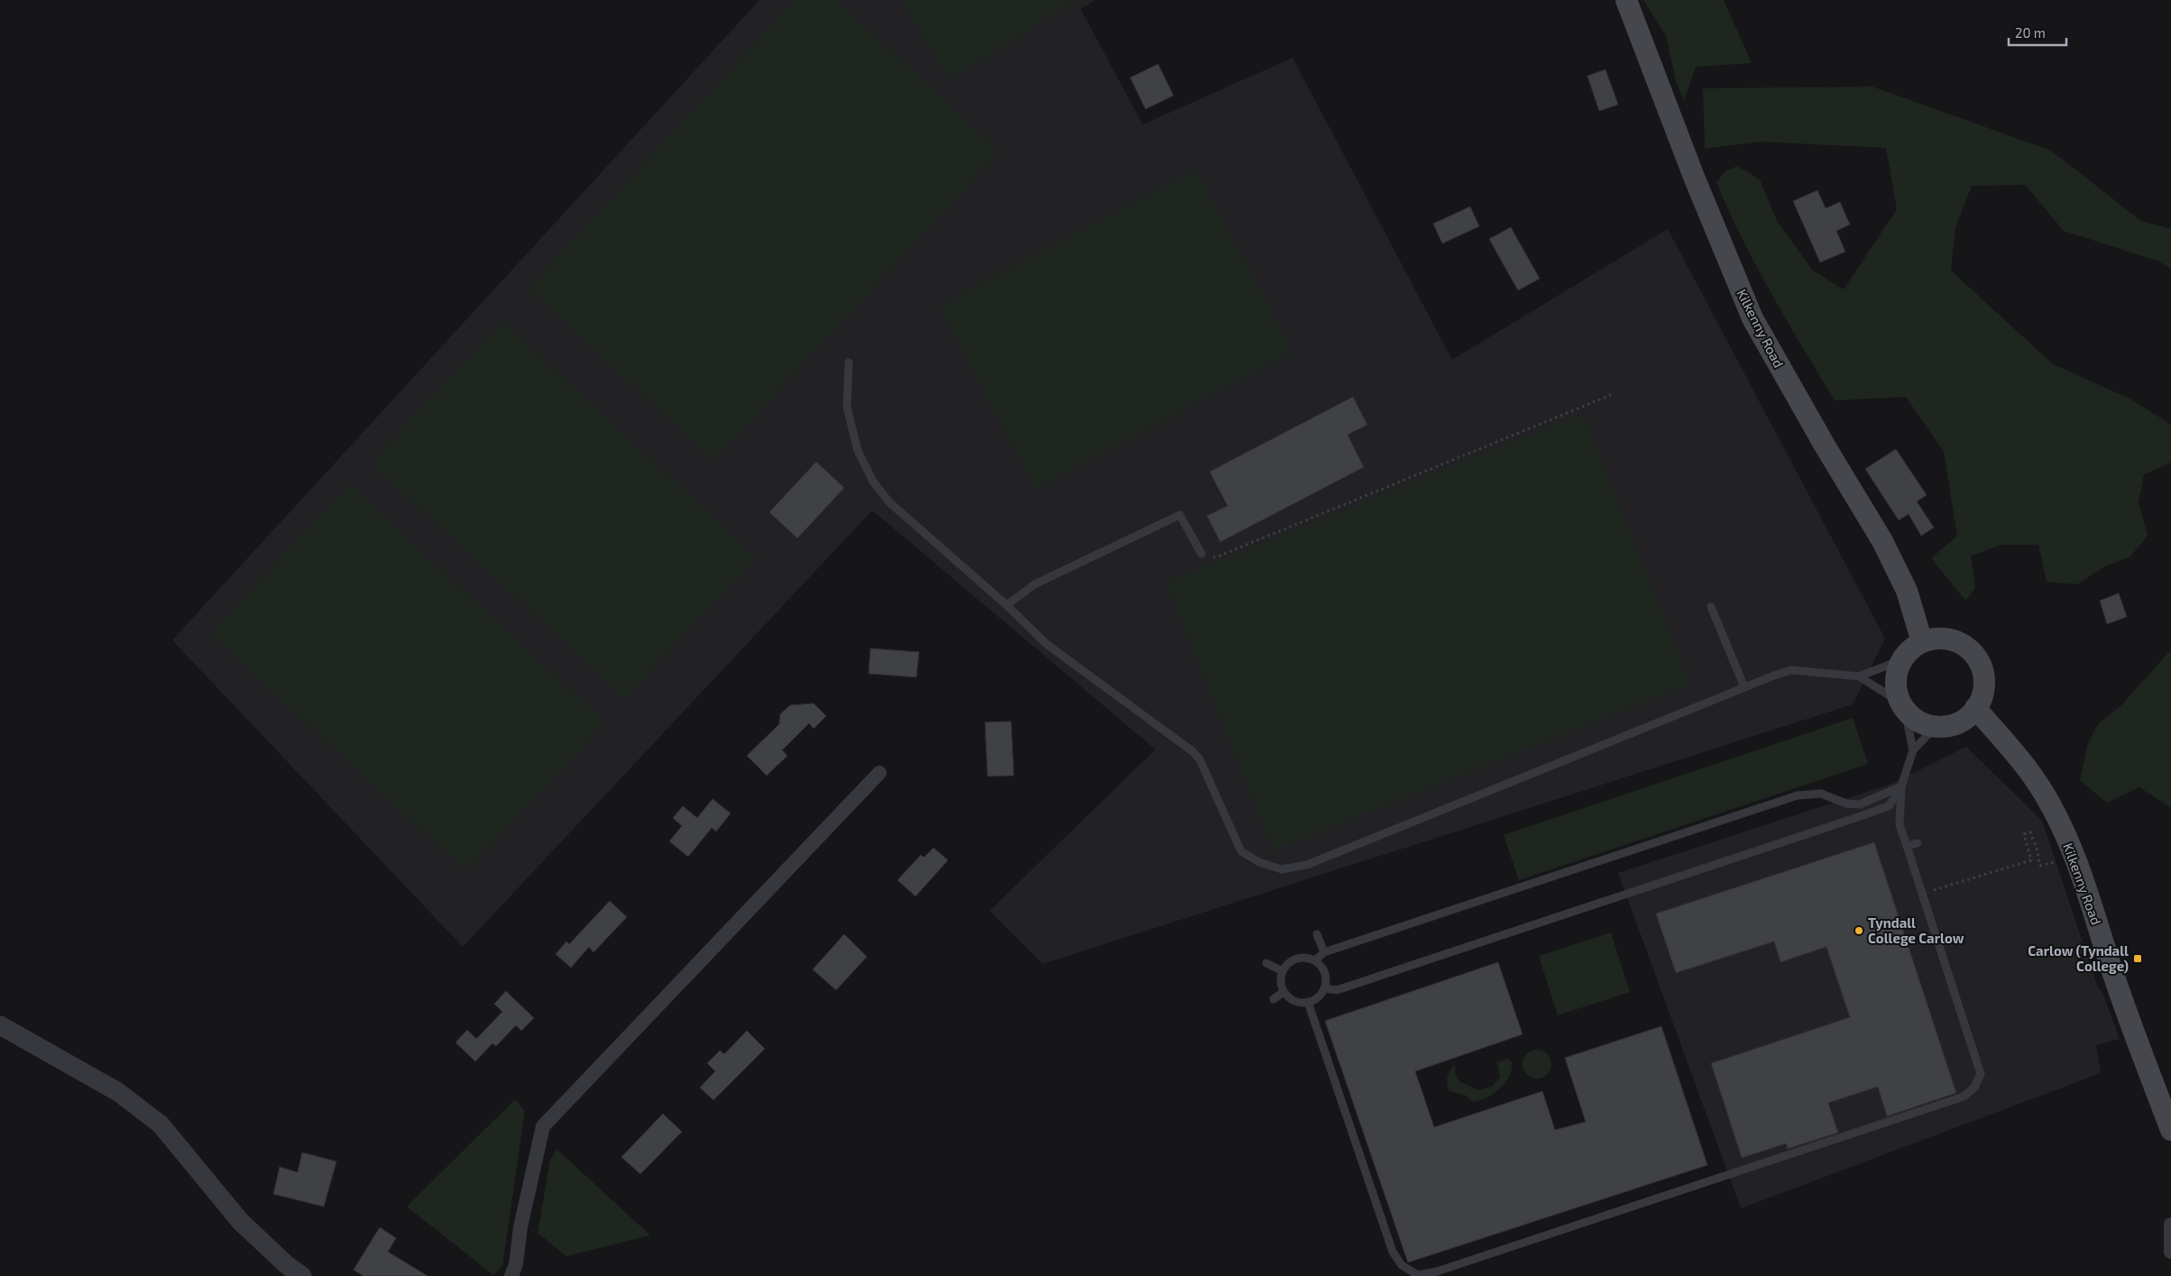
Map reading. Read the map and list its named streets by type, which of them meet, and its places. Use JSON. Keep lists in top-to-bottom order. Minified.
{"streets":{"main road":["Kilkenny Road"]},"places":{"other":["Tyndall College Carlow"],"transit":["Carlow (Tyndall College)"]},"scale_bar":"20 m"}
